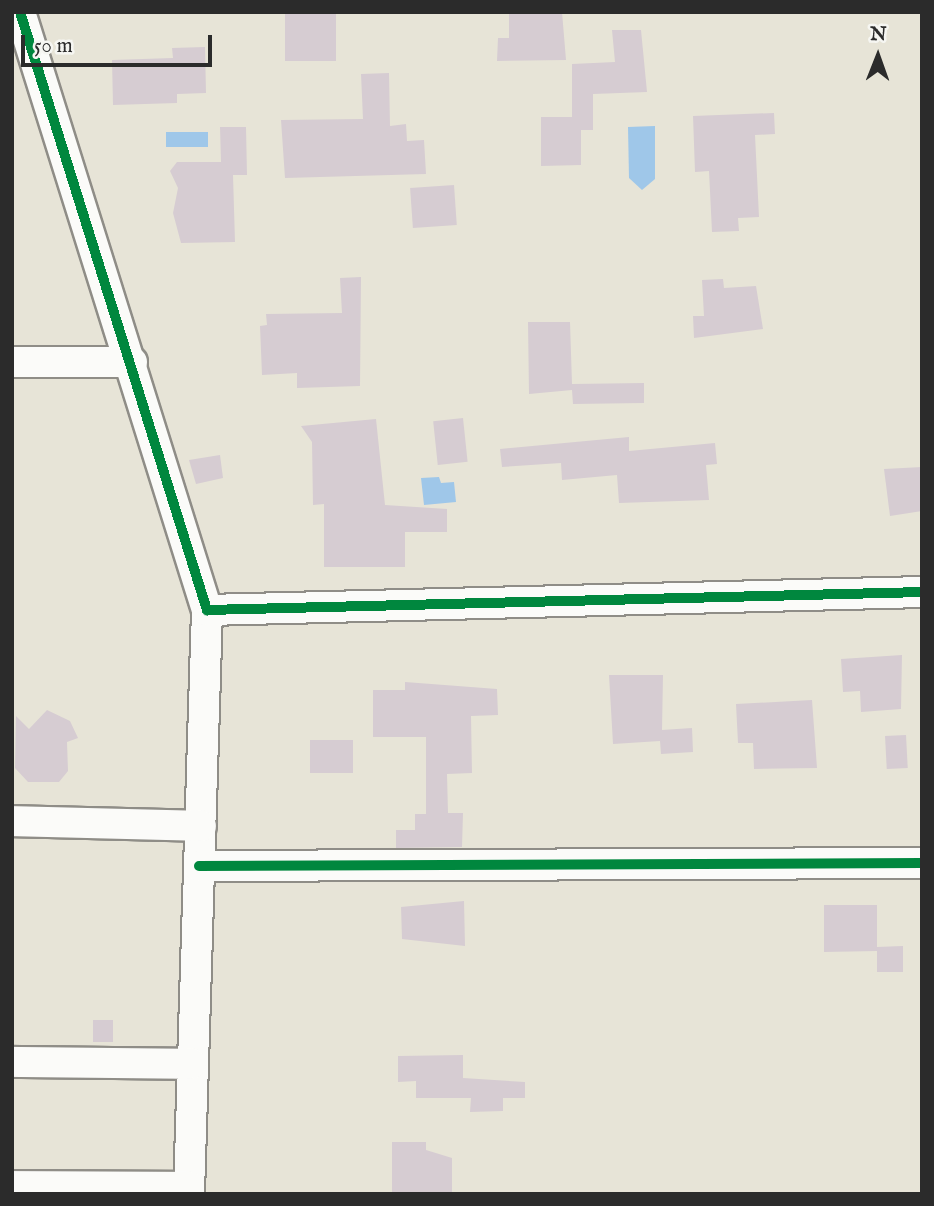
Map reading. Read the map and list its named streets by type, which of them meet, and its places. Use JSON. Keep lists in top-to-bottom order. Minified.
{"scale_bar":"50 m","north":"top"}
